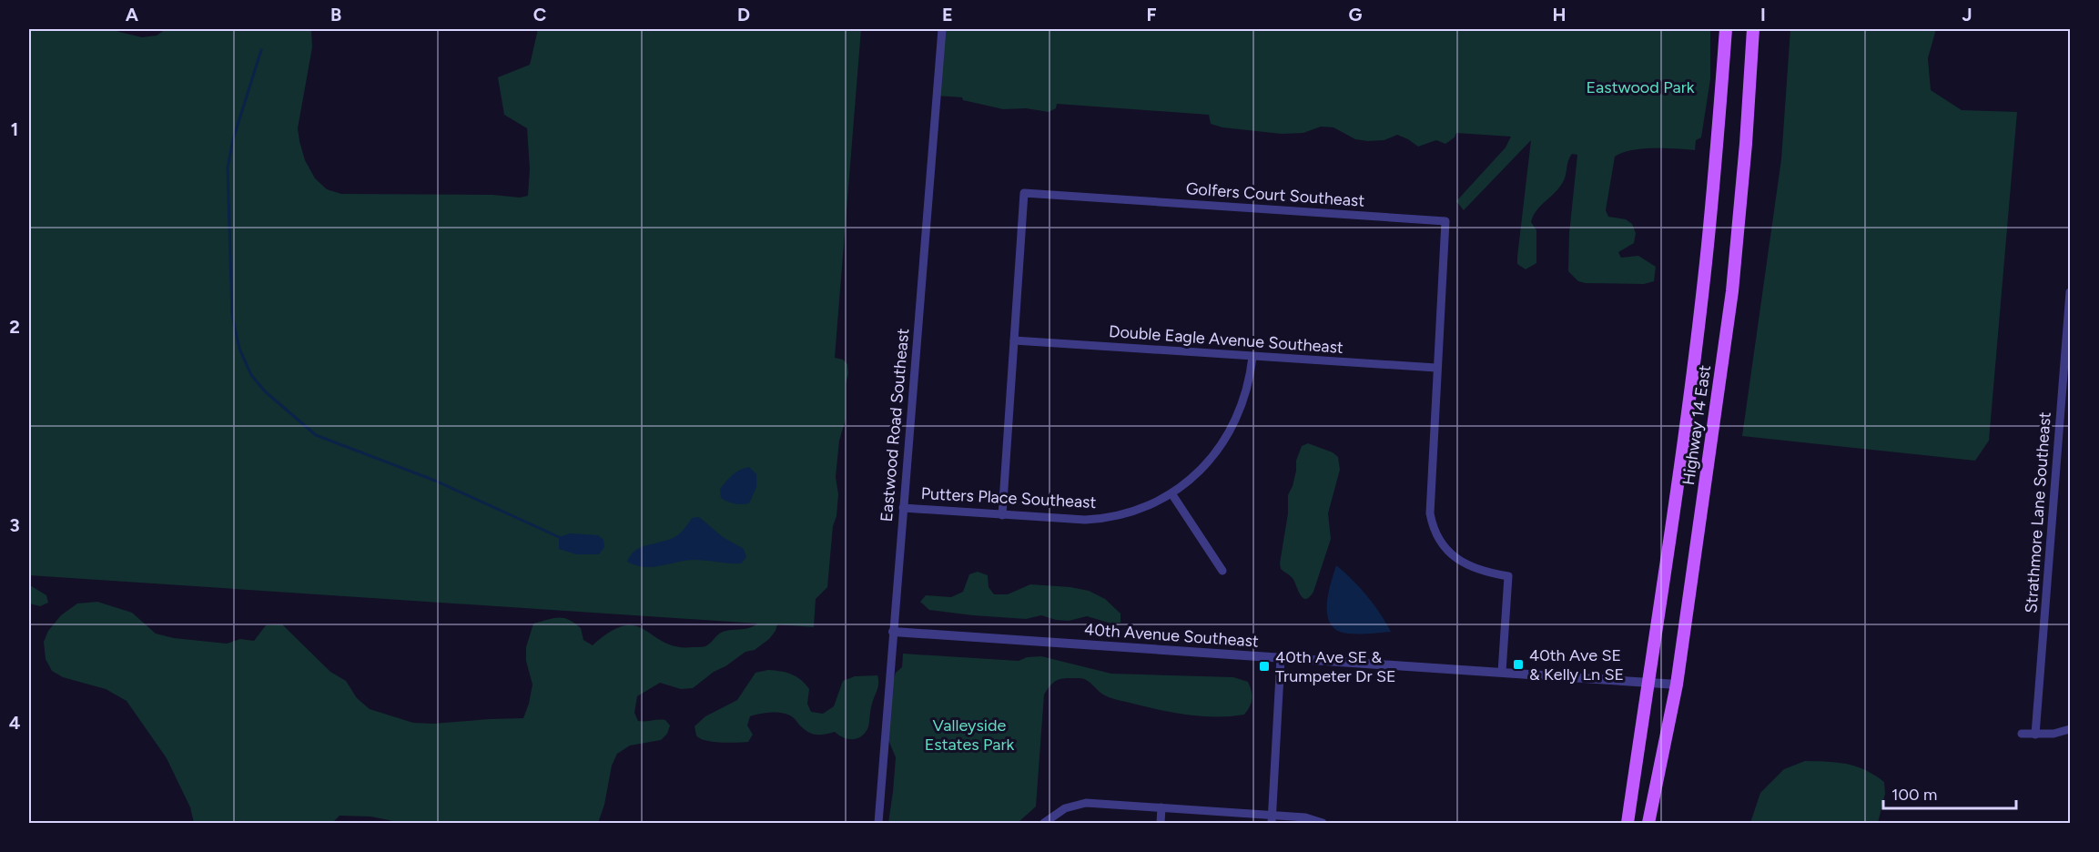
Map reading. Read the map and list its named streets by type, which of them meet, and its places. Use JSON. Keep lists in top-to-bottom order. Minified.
{"streets":{"main road":["Highway 14 East"],"street":["Golfers Court Southeast","Double Eagle Avenue Southeast","Eastwood Road Southeast","Putters Place Southeast","Strathmore Lane Southeast","40th Avenue Southeast"]},"crossings":[["Golfers Court Southeast","Double Eagle Avenue Southeast"],["Golfers Court Southeast","Putters Place Southeast"],["Golfers Court Southeast","40th Avenue Southeast"],["Double Eagle Avenue Southeast","Putters Place Southeast"],["Eastwood Road Southeast","Putters Place Southeast"],["Eastwood Road Southeast","40th Avenue Southeast"],["Highway 14 East","40th Avenue Southeast"]],"parks":["Eastwood Park","Valleyside Estates Park"],"places":{"transit":["40th Ave SE & Kelly Ln SE","40th Ave SE & Trumpeter Dr SE"]},"scale_bar":"100 m","grid":{"columns":["A","B","C","D","E","F","G","H","I","J"],"rows":["1","2","3","4"]}}
